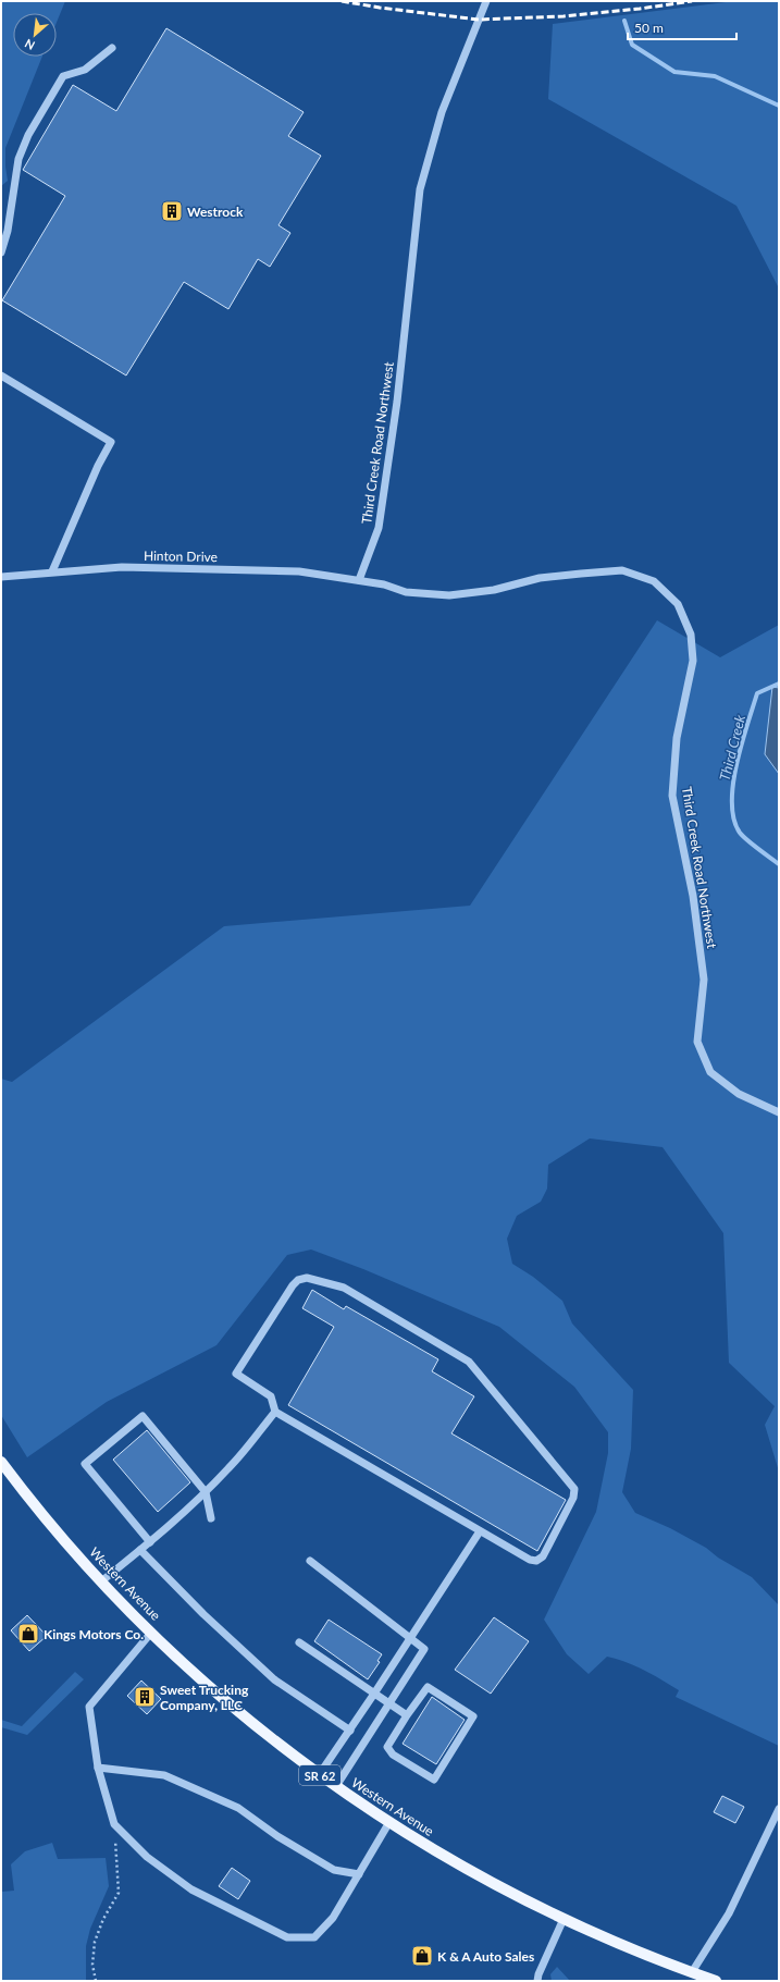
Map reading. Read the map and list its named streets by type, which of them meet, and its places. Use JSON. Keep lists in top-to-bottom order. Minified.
{"streets":{"main road":["Western Avenue","SR 62"],"street":["Third Creek Road Northwest","Hinton Drive"]},"crossings":[["Third Creek Road Northwest","Hinton Drive"]],"water":["Third Creek"],"places":{"building":["Westrock","Sweet Trucking Company, LLC"],"shop":["Kings Motors Co.","K & A Auto Sales"]},"scale_bar":"50 m","north":"bottom left"}
